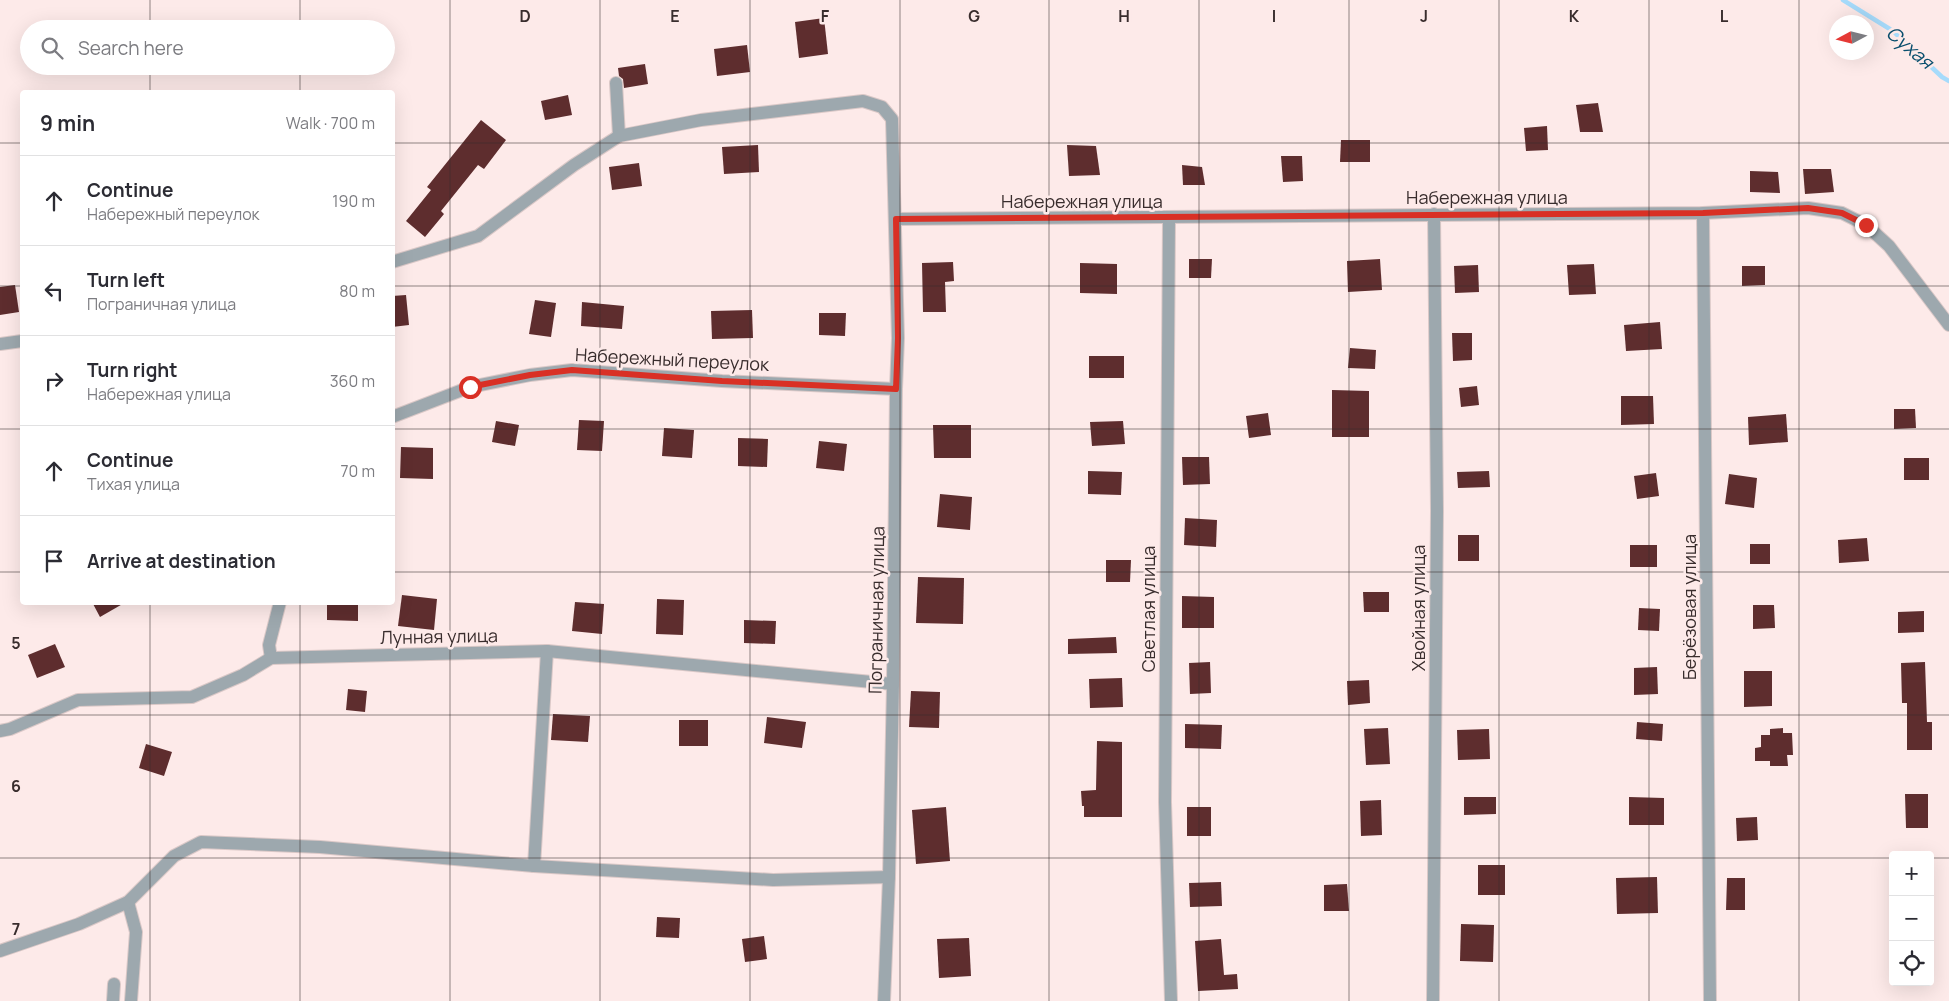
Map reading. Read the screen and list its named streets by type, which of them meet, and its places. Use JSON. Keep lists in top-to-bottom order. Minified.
{"streets":{"street":["Набережная улица","Набережный переулок","Берёзовая улица","Хвойная улица","Светлая улица","Пограничная улица","Лунная улица"]},"crossings":[["Набережная улица","Берёзовая улица"],["Набережная улица","Хвойная улица"],["Набережная улица","Светлая улица"],["Набережная улица","Пограничная улица"],["Набережный переулок","Пограничная улица"],["Пограничная улица","Лунная улица"]],"water":["Сухая"],"north":"left","page":{"search":"Search here","heading":["9 min","Walk · 700 m"],"list":[["Continue","Набережный переулок","190 m"],["Turn left","Пограничная улица","80 m"],["Turn right","Набережная улица","360 m"],["Continue","Тихая улица","70 m"],"Arrive at destination"],"map_buttons":["+","−"]},"grid":{"columns":["D","E","F","G","H","I","J","K","L"],"rows":["5","6","7"]}}
